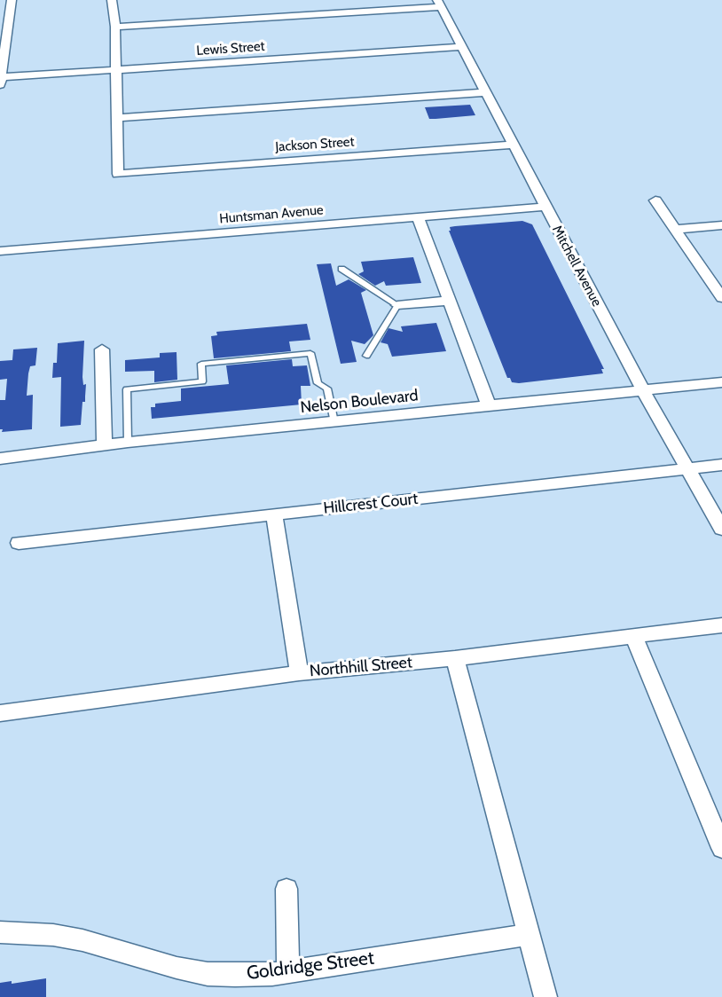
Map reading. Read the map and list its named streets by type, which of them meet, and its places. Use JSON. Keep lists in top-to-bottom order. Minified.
{"streets":{"street":["Lewis Street","Jackson Street","Huntsman Avenue","Mitchell Avenue","Nelson Boulevard","Hillcrest Court","Northhill Street","Goldridge Street"]},"crossings":[["Lewis Street","Mitchell Avenue"],["Jackson Street","Mitchell Avenue"],["Huntsman Avenue","Mitchell Avenue"],["Mitchell Avenue","Nelson Boulevard"],["Mitchell Avenue","Hillcrest Court"]]}
